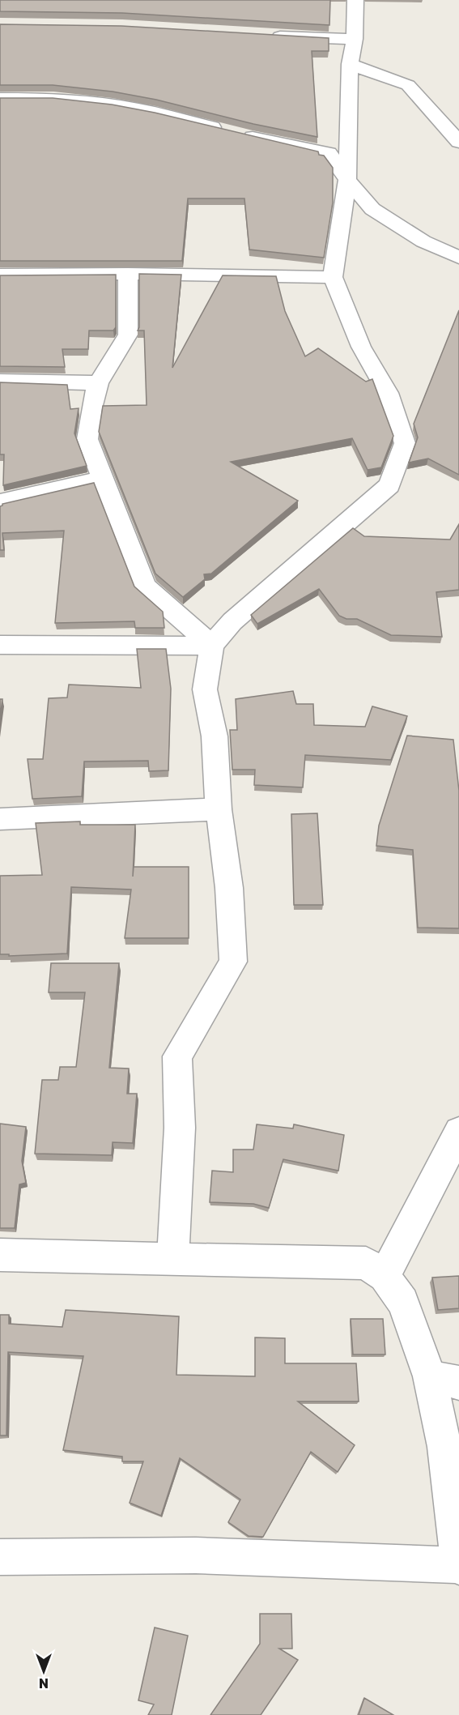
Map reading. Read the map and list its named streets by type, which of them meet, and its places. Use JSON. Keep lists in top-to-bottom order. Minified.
{"north":"bottom"}
